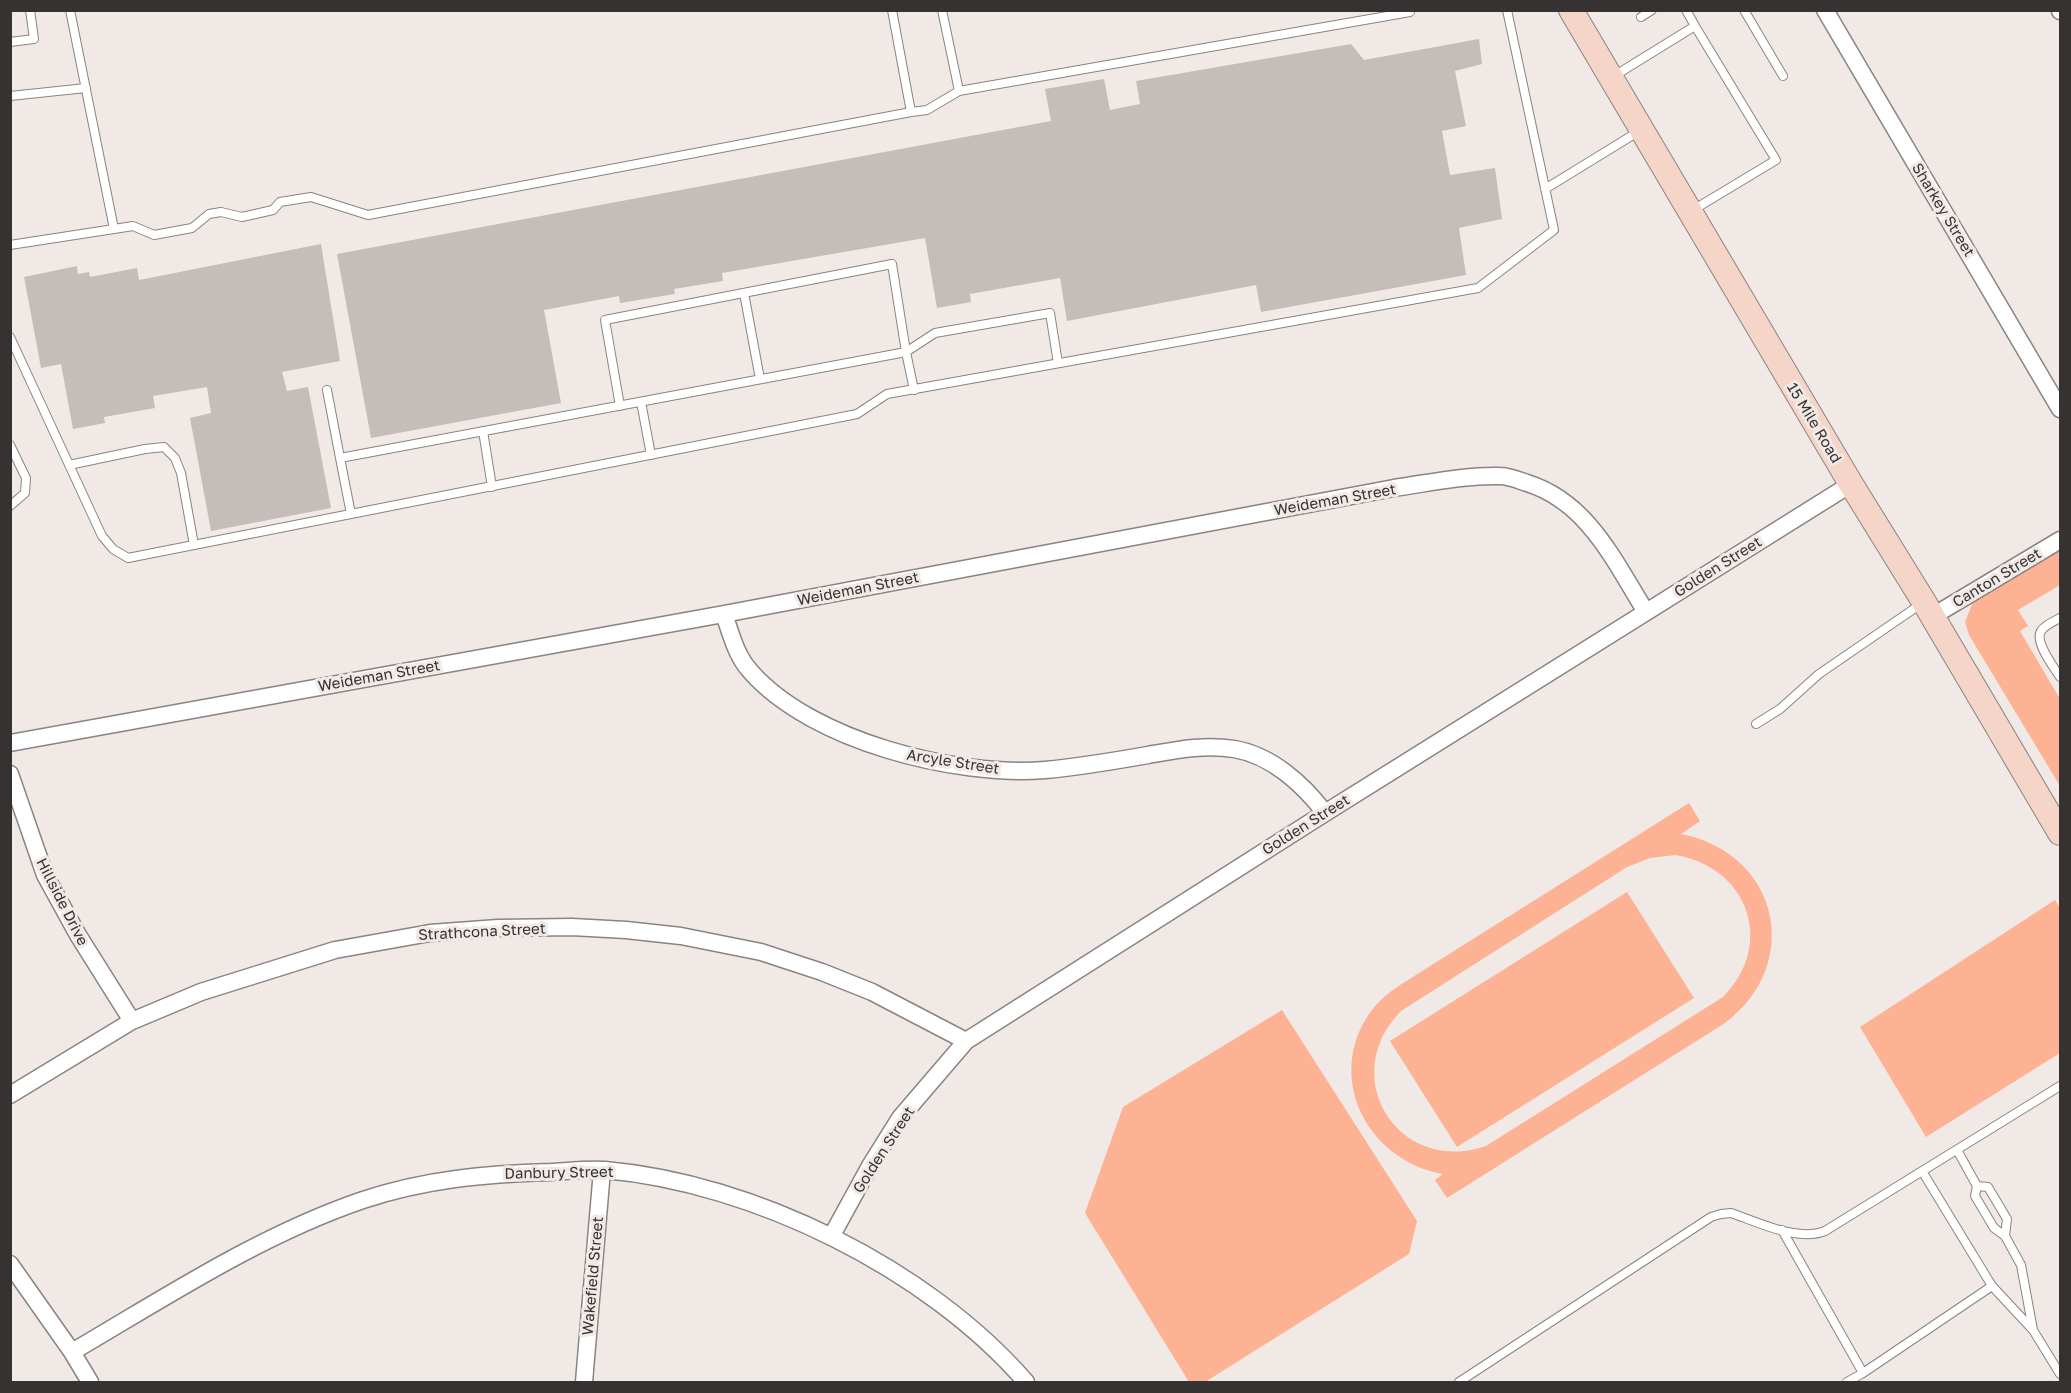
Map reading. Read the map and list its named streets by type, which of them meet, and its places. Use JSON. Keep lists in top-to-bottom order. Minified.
{"streets":{"main road":["15 Mile Road"],"street":["Sharkey Street","Weideman Street","Golden Street","Canton Street","Arcyle Street","Hillside Drive","Strathcona Street","Danbury Street","Wakefield Street"]},"crossings":[["15 Mile Road","Golden Street"],["15 Mile Road","Canton Street"],["Weideman Street","Golden Street"],["Weideman Street","Arcyle Street"],["Golden Street","Arcyle Street"],["Golden Street","Strathcona Street"],["Golden Street","Danbury Street"],["Hillside Drive","Strathcona Street"],["Danbury Street","Wakefield Street"]]}
